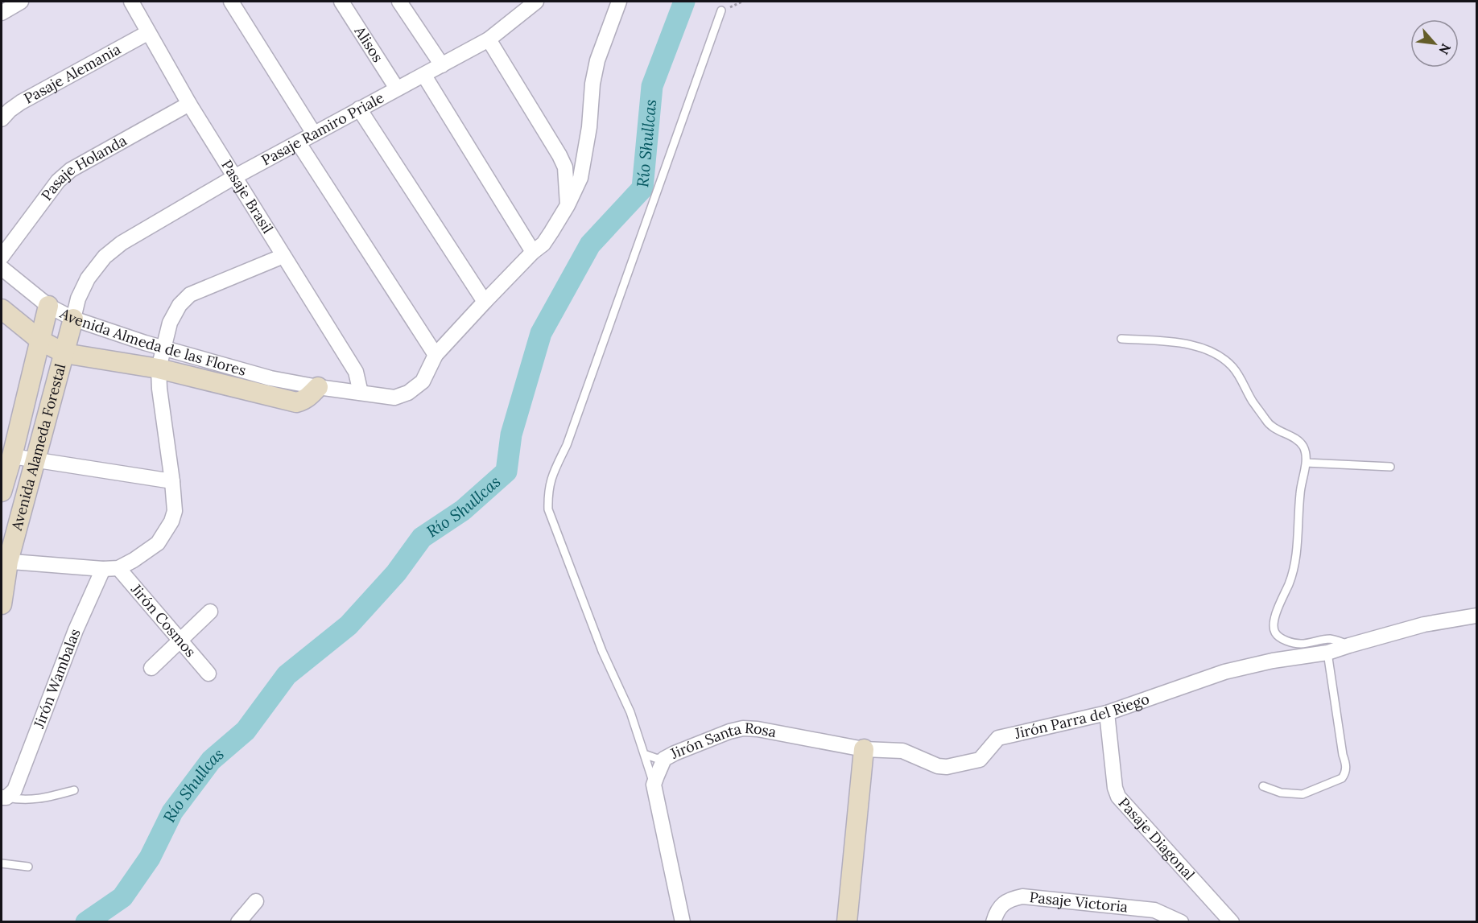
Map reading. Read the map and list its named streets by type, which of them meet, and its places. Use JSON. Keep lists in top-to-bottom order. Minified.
{"streets":{"street":["Alisos","Pasaje Alemania","Pasaje Ramiro Priale","Pasaje Holanda","Pasaje Brasil","Avenida Almeda de las Flores","Avenida Alameda Forestal","Jirón Cosmos","Jirón Wambalas","Jirón Parra del Riego","Jirón Santa Rosa","Pasaje Diagonal","Pasaje Victoria"]},"crossings":[["Alisos","Pasaje Ramiro Priale"],["Pasaje Alemania","Pasaje Brasil"],["Pasaje Ramiro Priale","Pasaje Brasil"],["Pasaje Ramiro Priale","Avenida Almeda de las Flores"],["Pasaje Ramiro Priale","Avenida Alameda Forestal"],["Pasaje Holanda","Pasaje Brasil"],["Pasaje Brasil","Avenida Almeda de las Flores"],["Avenida Almeda de las Flores","Avenida Alameda Forestal"],["Jirón Parra del Riego","Jirón Santa Rosa"],["Jirón Parra del Riego","Pasaje Diagonal"]],"water":["Río Shullcas"],"north":"bottom right"}
